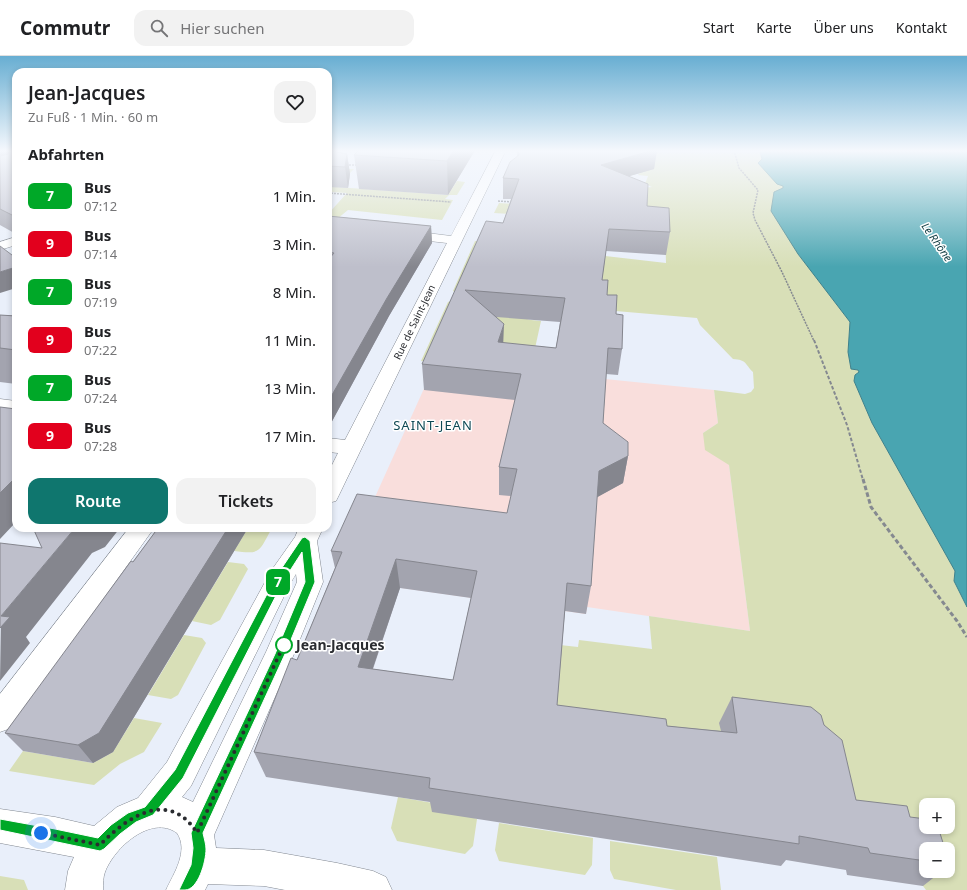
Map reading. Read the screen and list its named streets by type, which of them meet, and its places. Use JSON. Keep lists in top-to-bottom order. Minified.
{"streets":{"street":["Rue de Saint-Jean"]},"districts":["SAINT-JEAN"],"water":["Le Rhône"],"places":["Jean-Jacques"],"lines":["bus line 7"],"page":{"header":"Commutr","search":"Hier suchen","nav":["Start","Karte","Über uns","Kontakt"],"on_map":"7","heading":[["Jean-Jacques","Zu Fuß · 1 Min. · 60 m"],"Abfahrten"],"list":[{"mark":"7","name":"Bus","note":"07:12","value":"1 Min."},{"mark":"9","name":"Bus","note":"07:14","value":"3 Min."},{"mark":"7","name":"Bus","note":"07:19","value":"8 Min."},{"mark":"9","name":"Bus","note":"07:22","value":"11 Min."},{"mark":"7","name":"Bus","note":"07:24","value":"13 Min."},{"mark":"9","name":"Bus","note":"07:28","value":"17 Min."}],"buttons":["Route","Tickets"],"map_buttons":["+","−"]}}
